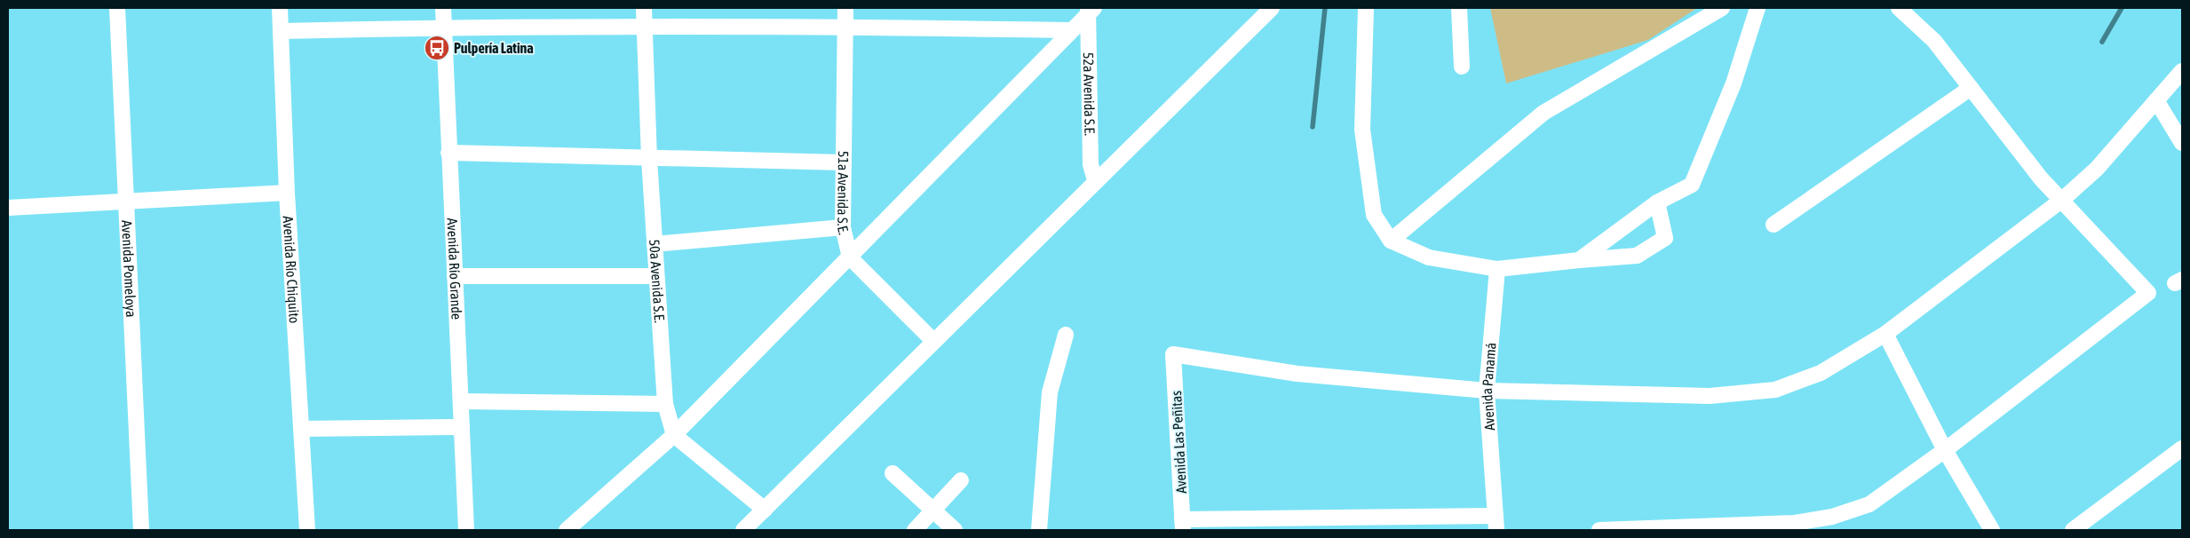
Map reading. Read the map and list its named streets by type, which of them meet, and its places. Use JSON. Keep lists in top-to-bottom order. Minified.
{"streets":{"street":["52a Avenida S.E.","51a Avenida S.E.","Avenida Pomeloya","Avenida Río Chiquito","Avenida Río Grande","50a Avenida S.E.","Avenida Panamá","Avenida Las Peñitas"]},"crossings":[["Avenida Panamá","Avenida Las Peñitas"]],"places":{"bus stop":["Pulpería Latina"]}}
